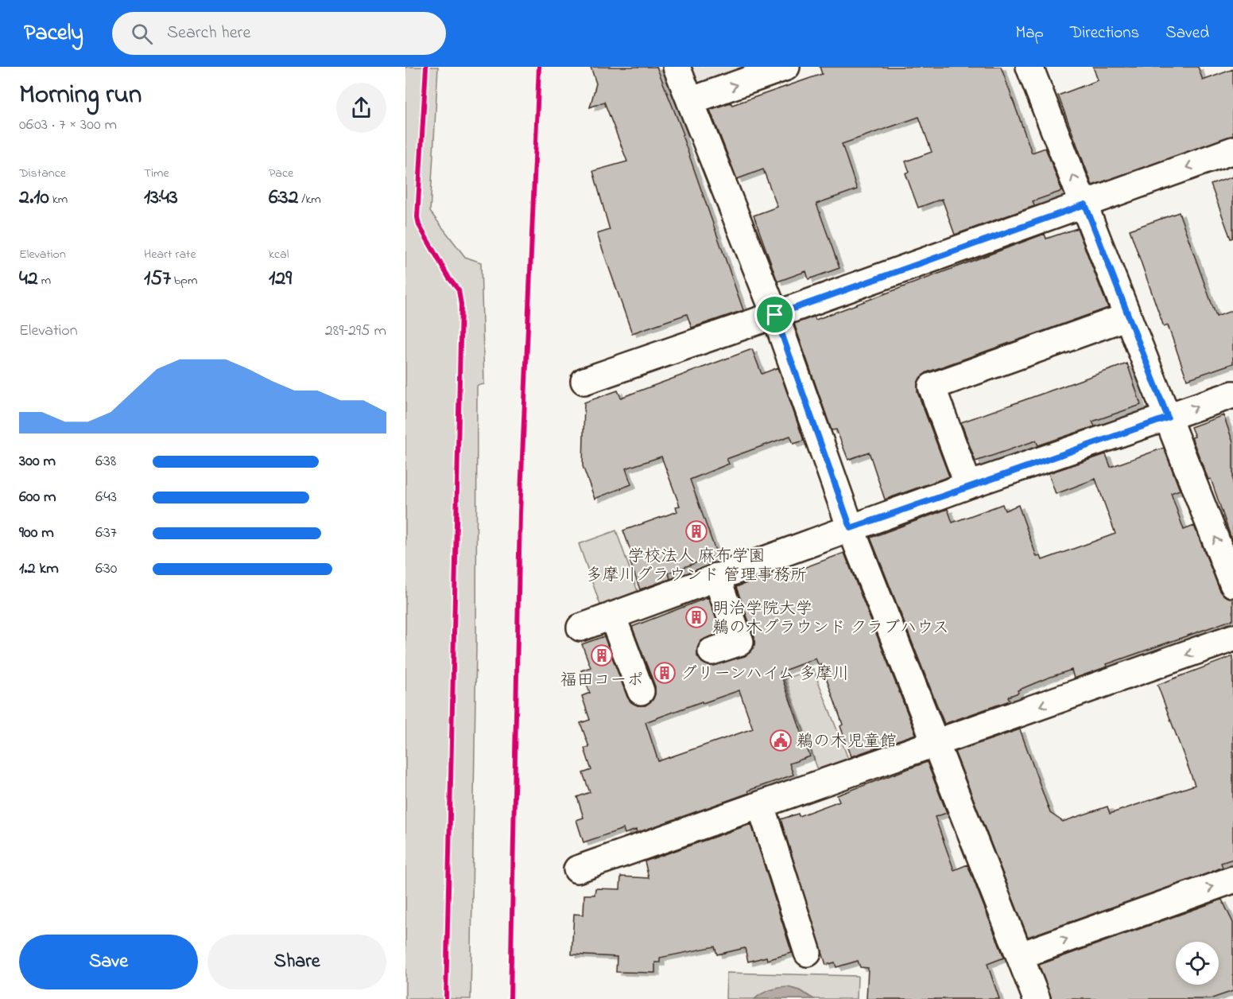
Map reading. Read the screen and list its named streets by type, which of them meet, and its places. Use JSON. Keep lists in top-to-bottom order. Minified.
{"places":{"building":["学校法人 麻布学園 多摩川グラウンド 管理事務所","明治学院大学 鵜の木グラウンド クラブハウス","福田コーポ","グリーンハイム 多摩川"],"public building":["鵜の木児童館"]},"page":{"header":"Pacely","search":"Search here","nav":["Map","Directions","Saved"],"heading":["Morning run","06:03 · 7 × 300 m"],"stats":[["Distance","2.10 km"],["Time","13:43"],["Pace","6:32 /km"],["Elevation","42 m"],["Heart rate","157 bpm"],["kcal","129"]],"chart":["Elevation","289–295 m"],"list":[{"name":"300 m","note":"6:38"},{"name":"600 m","note":"6:43"},{"name":"900 m","note":"6:37"},{"name":"1.2 km","note":"6:30"}],"buttons":["Save","Share"]}}
